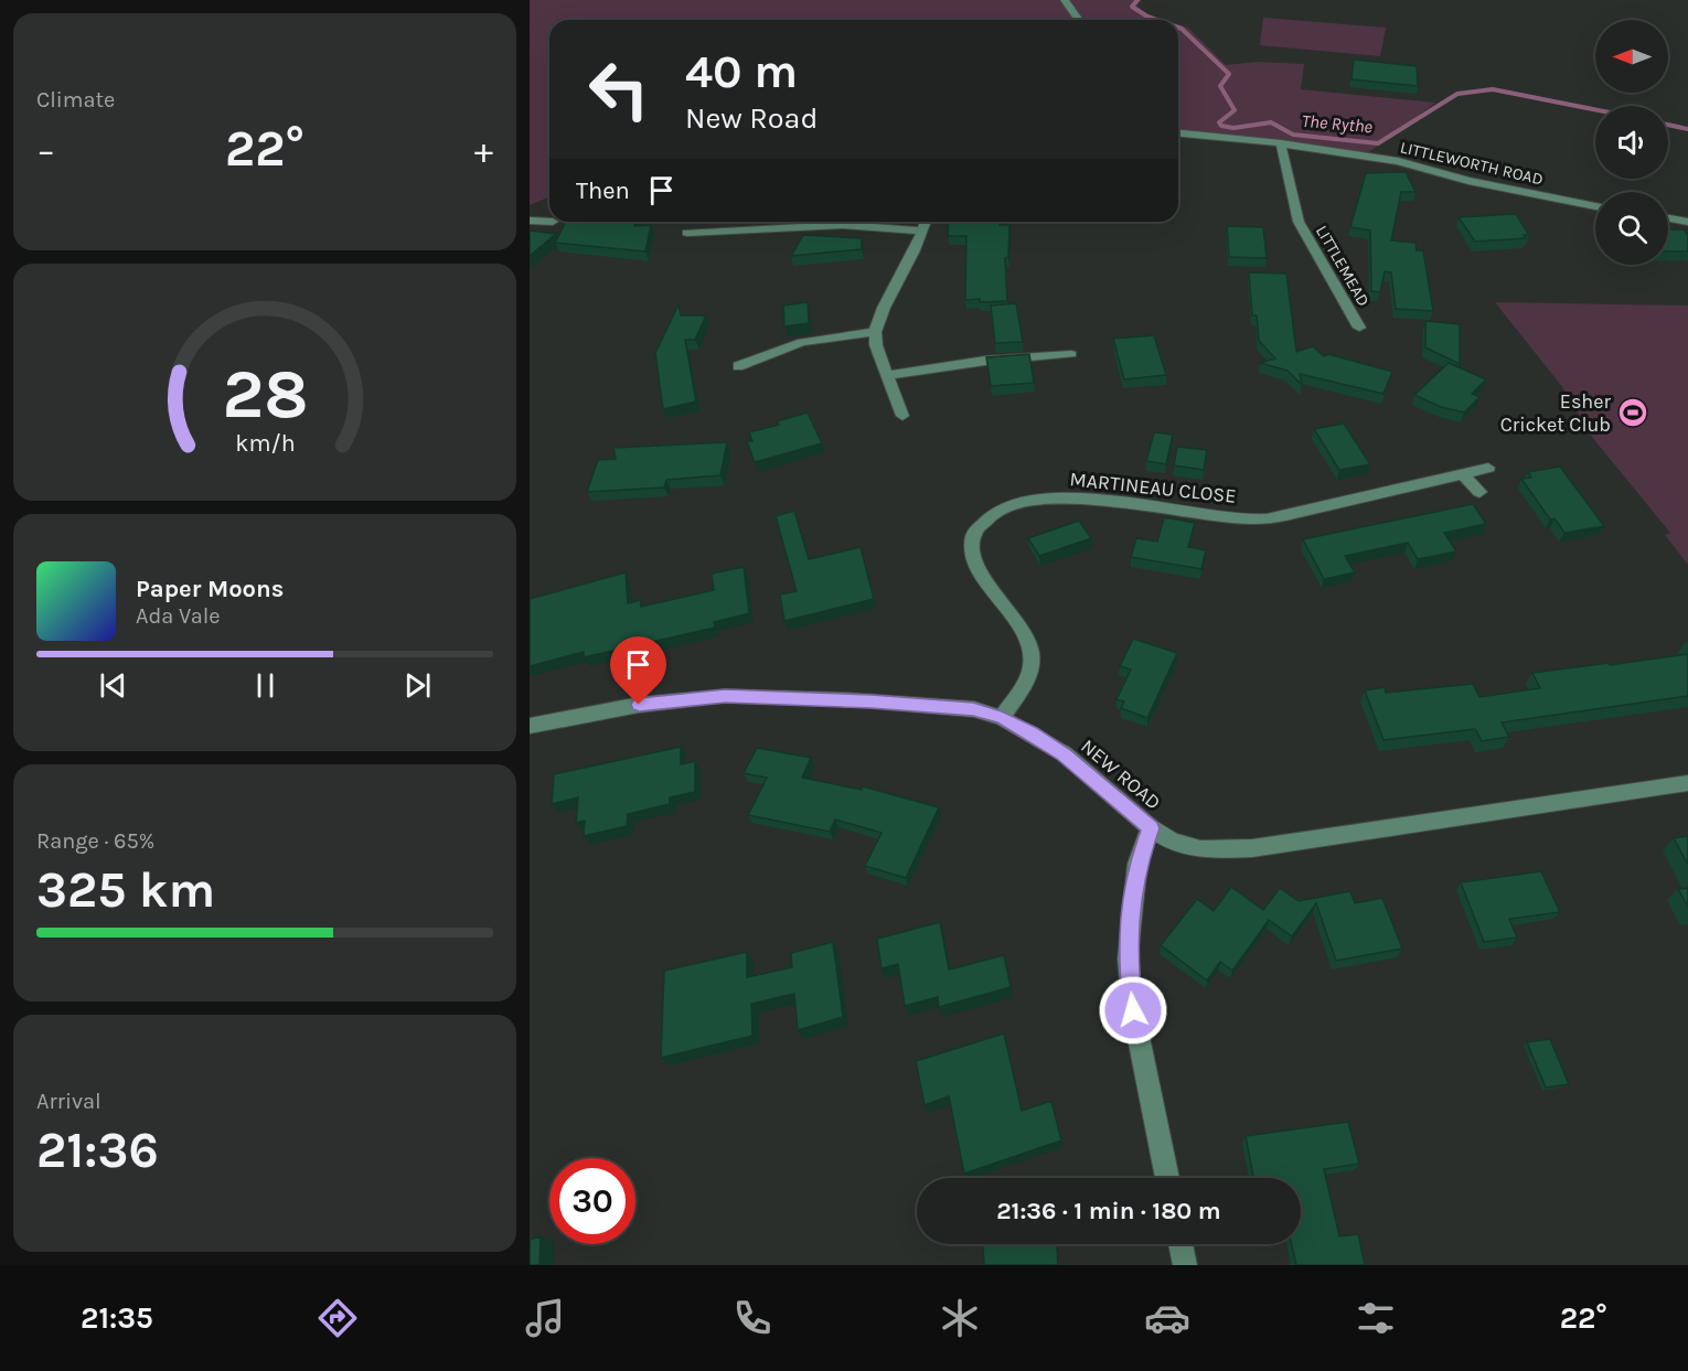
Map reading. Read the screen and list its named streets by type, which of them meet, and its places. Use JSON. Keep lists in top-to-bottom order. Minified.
{"streets":{"street":["LITTLEWORTH ROAD","LITTLEMEAD","MARTINEAU CLOSE","NEW ROAD"]},"crossings":[["LITTLEWORTH ROAD","LITTLEMEAD"],["MARTINEAU CLOSE","NEW ROAD"]],"water":["The Rythe"],"places":{"sports":["Esher Cricket Club"]},"north":"left","page":{"tile":["Climate",["Range · 65%","325 km"],["Arrival","21:36"]],"turn":["40 m","New Road"],"heat":["−","22°","+"],"then":"Then","song":["Paper Moons","Ada Vale"],"limit":"30","trip":"21:36 · 1 min · 180 m","tabs":["21:35","22°"],"gauge":["28","km/h"]}}
